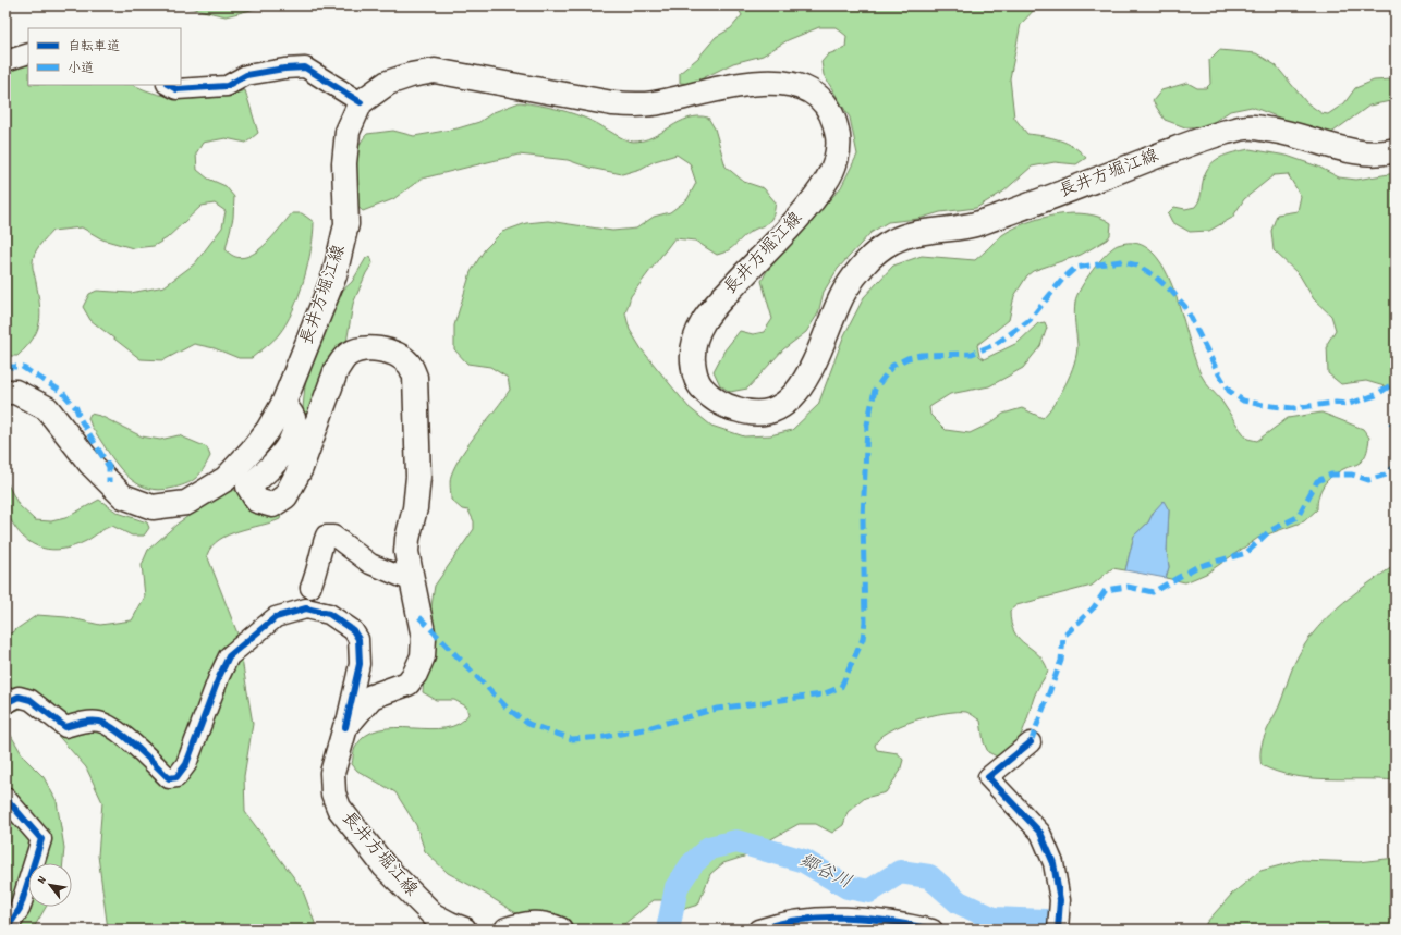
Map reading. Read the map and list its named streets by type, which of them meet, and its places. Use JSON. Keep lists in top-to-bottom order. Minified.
{"streets":{"main road":["長井方堀江線"]},"water":["郷谷川"],"legend":["自転車道","小道"],"north":"top left"}
